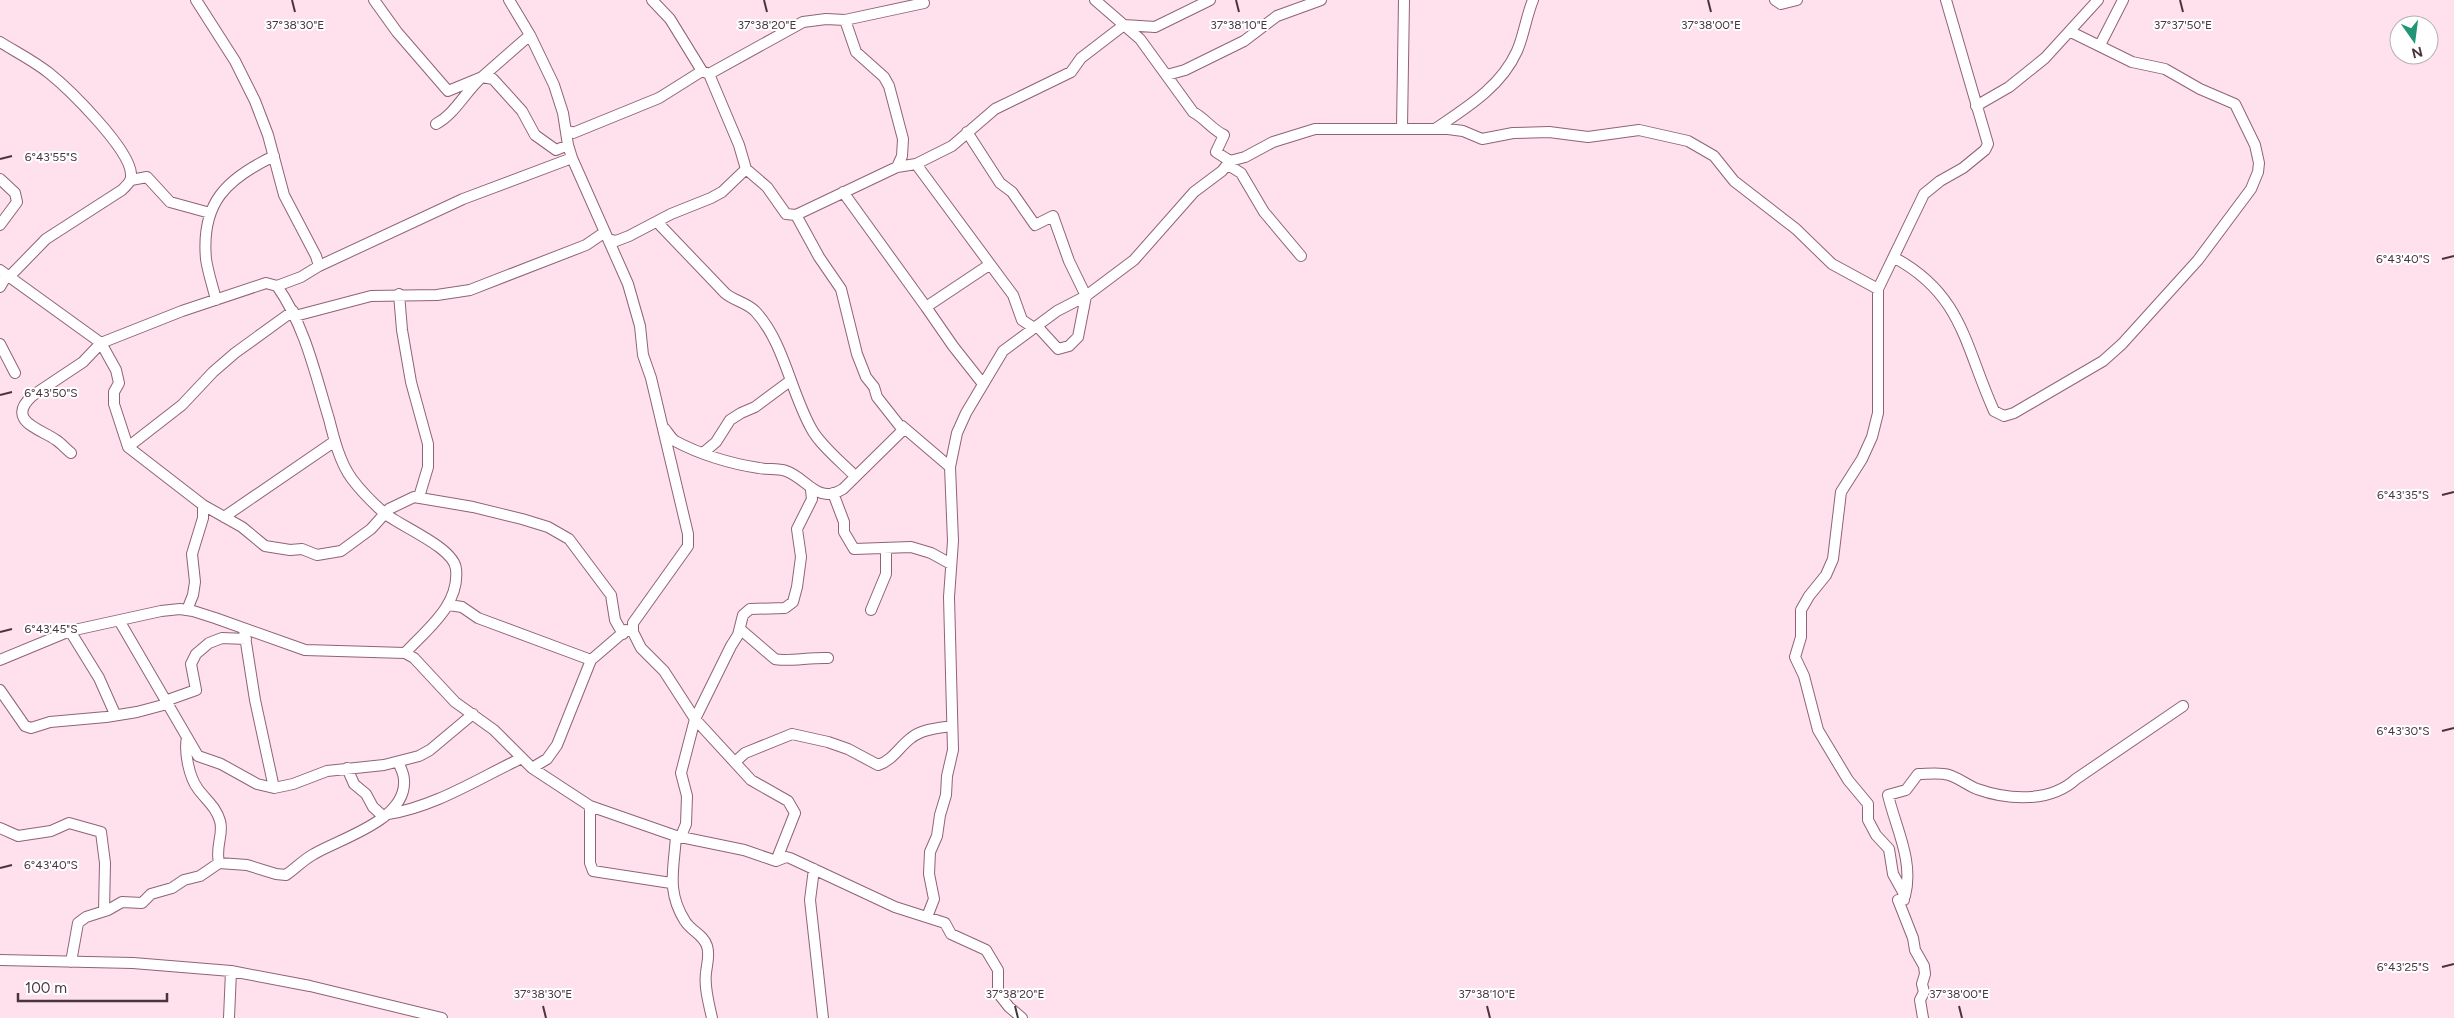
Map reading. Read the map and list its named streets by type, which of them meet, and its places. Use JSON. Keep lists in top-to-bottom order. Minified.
{"scale_bar":"100 m","north":"bottom","coordinates":["37°38'00\"E","37°38'30\"E","37°38'20\"E","37°38'10\"E","37°37'50\"E","6°43'55\"S","6°43'40\"S","6°43'50\"S","6°43'35\"S","6°43'45\"S","6°43'30\"S","6°43'25\"S"]}
